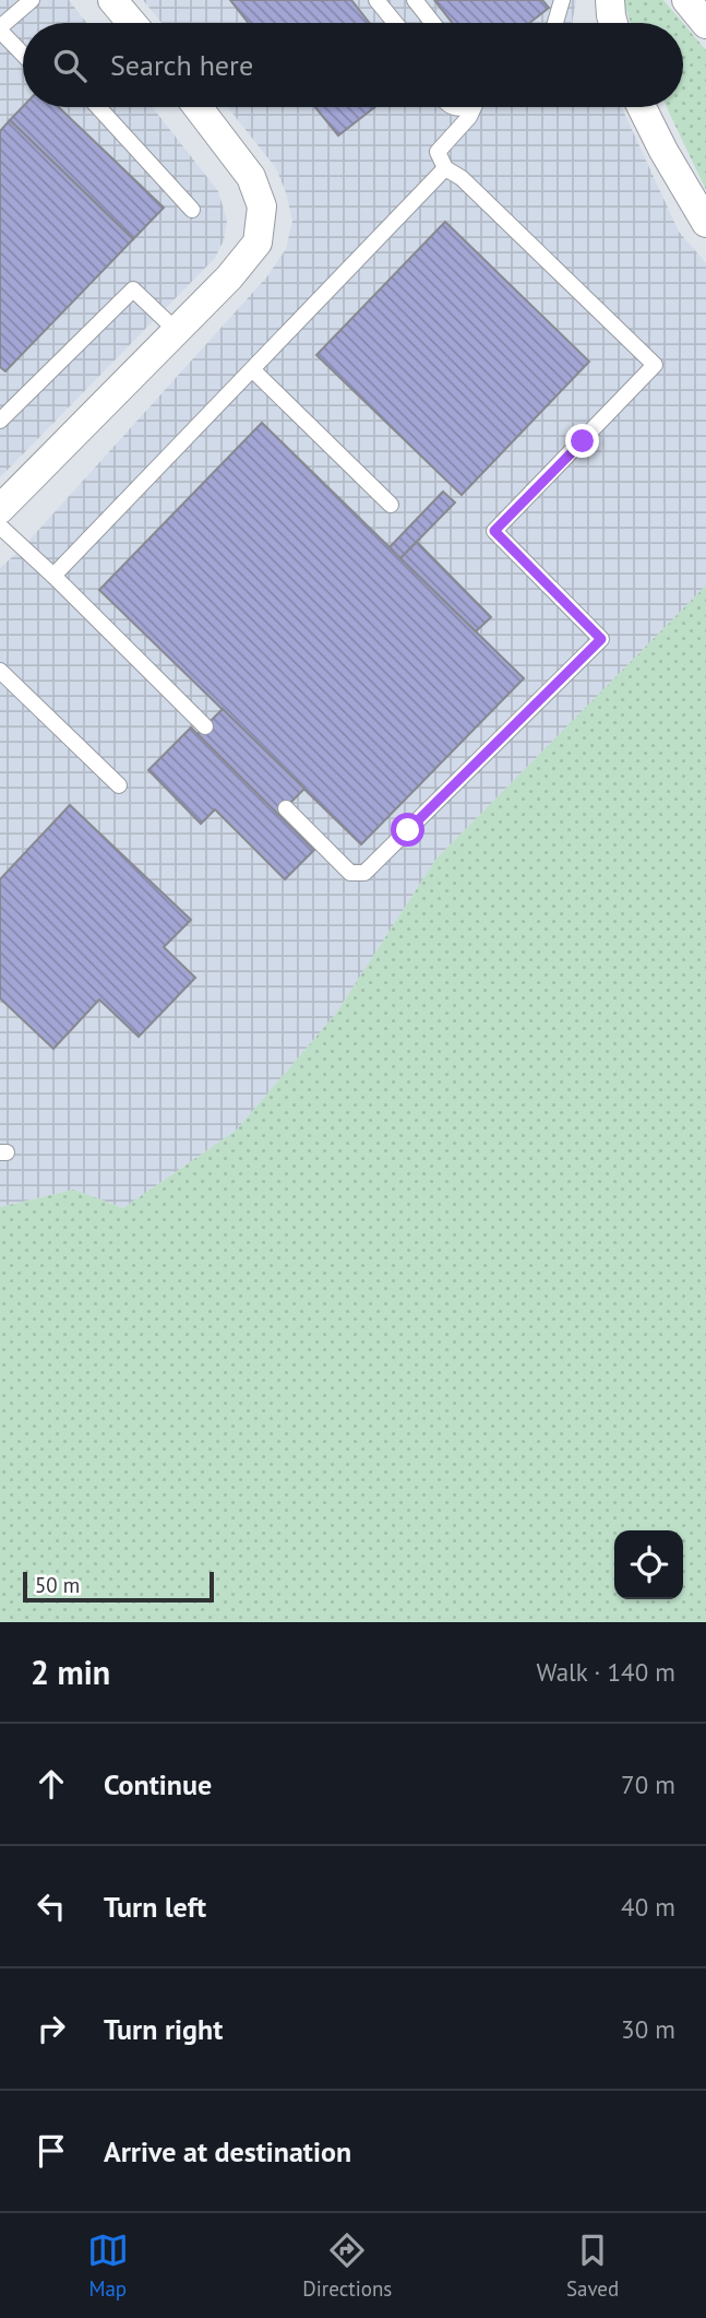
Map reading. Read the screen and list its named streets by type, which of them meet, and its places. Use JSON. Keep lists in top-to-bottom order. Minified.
{"scale_bar":"50 m","page":{"search":"Search here","scale":"50 m","heading":["2 min","Walk · 140 m"],"list":[["Continue","70 m"],["Turn left","40 m"],["Turn right","30 m"],"Arrive at destination"],"nav":["Map","Directions","Saved"]}}
